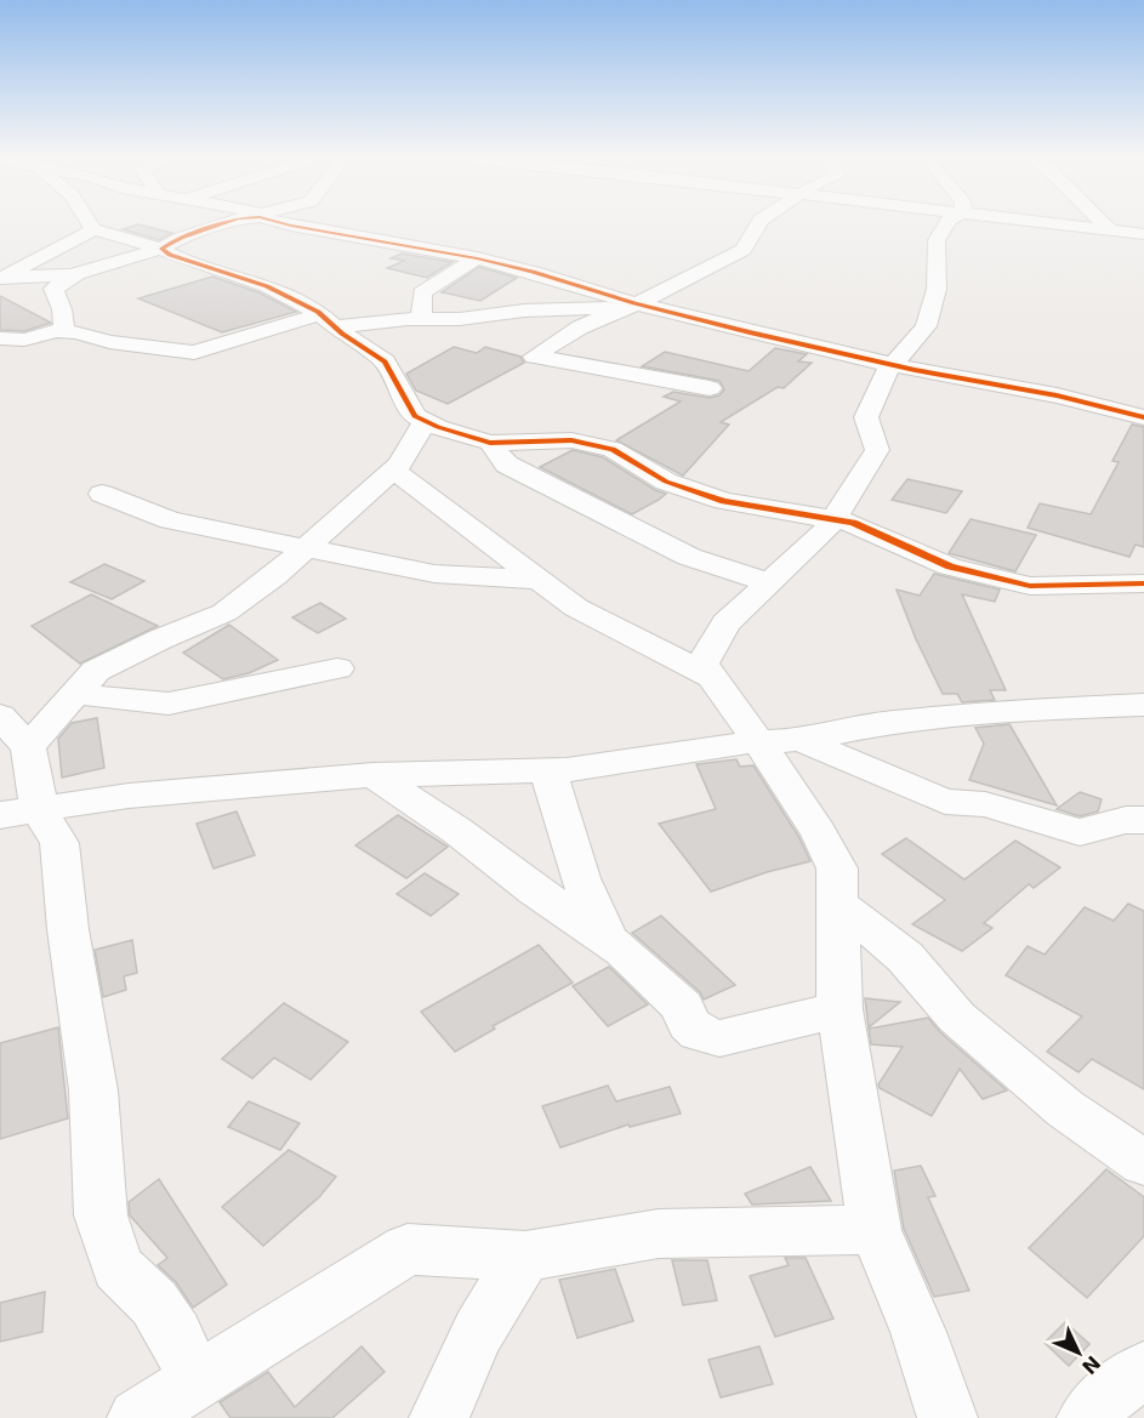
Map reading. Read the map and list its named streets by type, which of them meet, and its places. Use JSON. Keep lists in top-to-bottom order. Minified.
{"north":"bottom right"}
